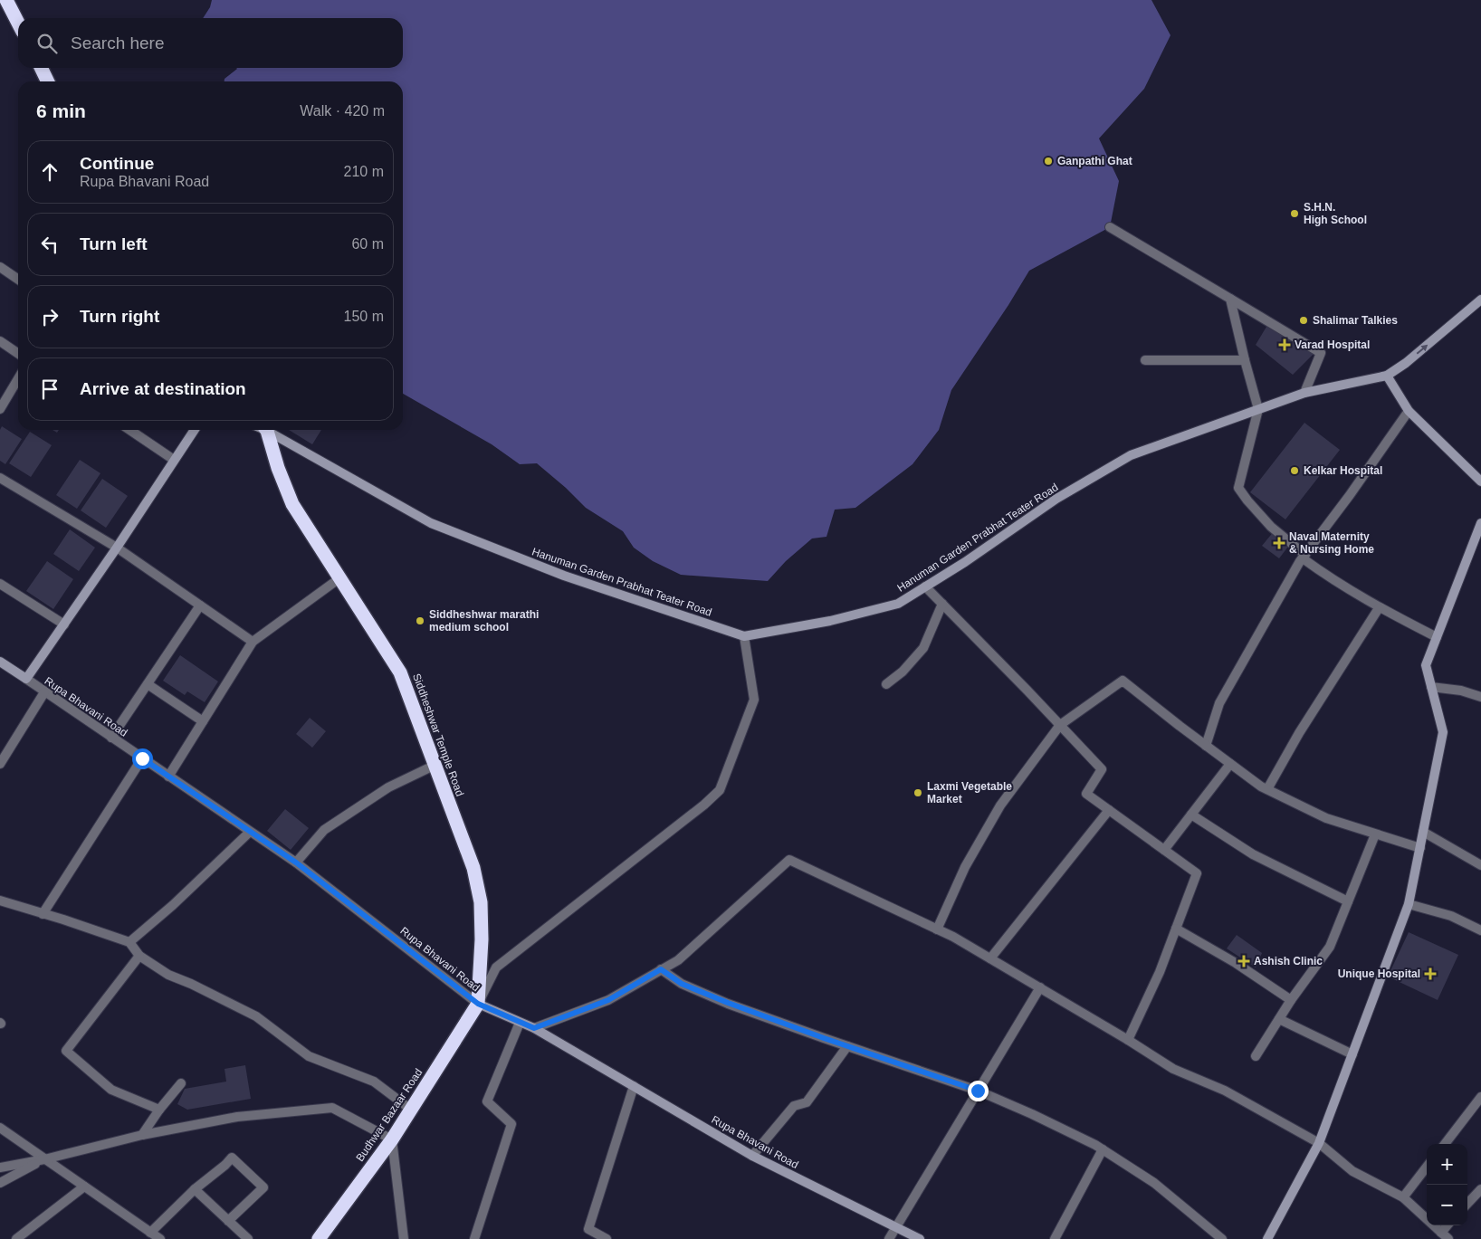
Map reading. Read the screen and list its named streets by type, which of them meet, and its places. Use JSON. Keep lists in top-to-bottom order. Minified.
{"streets":{"highway":["Siddheshwar Temple Road","Budhwar Bazaar Road"],"street":["Hanuman Garden Prabhat Teater Road","Rupa Bhavani Road"]},"crossings":[["Rupa Bhavani Road","Siddheshwar Temple Road"],["Rupa Bhavani Road","Budhwar Bazaar Road"],["Siddheshwar Temple Road","Budhwar Bazaar Road"]],"places":{"other":["Ganpathi Ghat","S.H.N. High School","Shalimar Talkies","Kelkar Hospital","Siddheshwar marathi medium school","Laxmi Vegetable Market"],"health":["Varad Hospital","Naval Maternity & Nursing Home","Ashish Clinic","Unique Hospital"]},"page":{"search":"Search here","heading":["6 min","Walk · 420 m"],"list":[["Continue","Rupa Bhavani Road","210 m"],["Turn left","60 m"],["Turn right","150 m"],"Arrive at destination"],"map_buttons":["+","−"]}}
